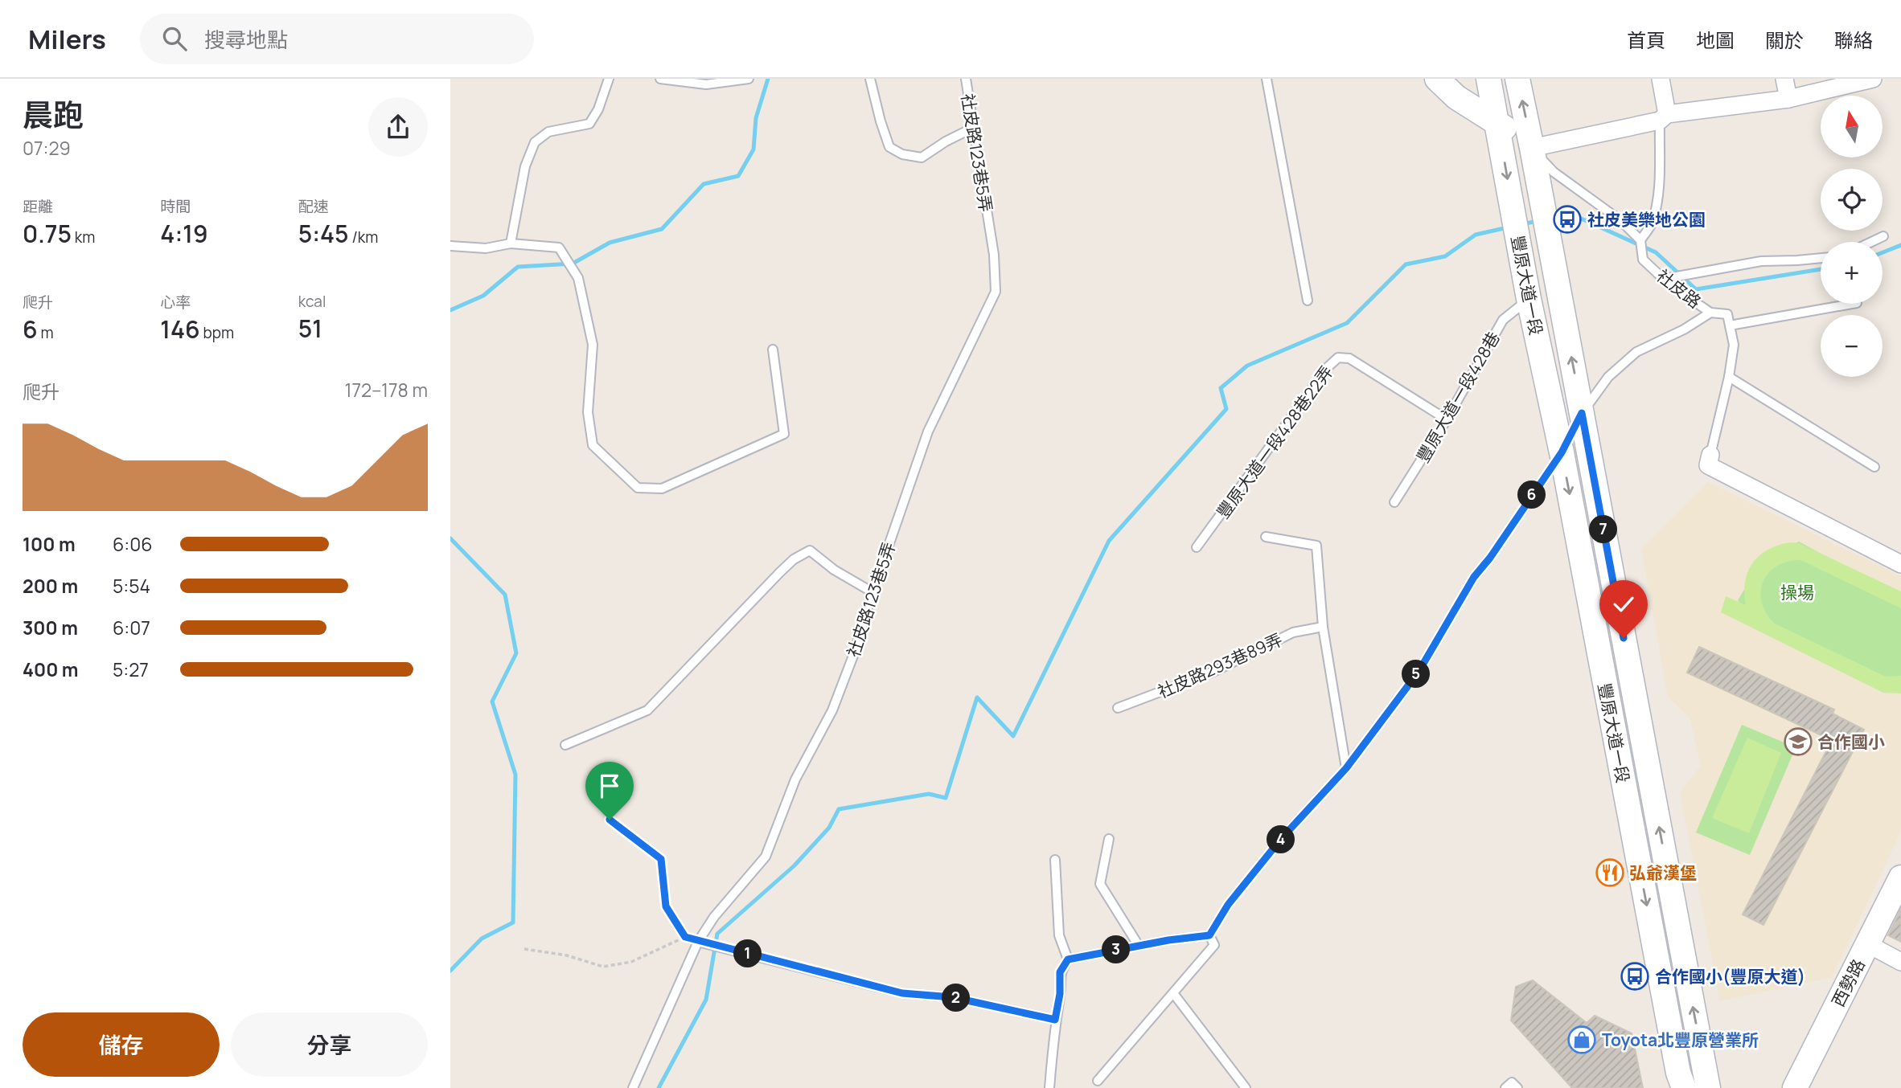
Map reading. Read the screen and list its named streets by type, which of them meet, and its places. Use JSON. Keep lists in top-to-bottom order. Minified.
{"streets":{"street":["豐原大道一段","社皮路","西勢路"],"lane":["社皮路123巷5弄","豐原大道一段428巷","豐原大道一段428巷22弄","社皮路293巷89弄"]},"crossings":[["豐原大道一段","社皮路"],["豐原大道一段","豐原大道一段428巷"],["豐原大道一段428巷","豐原大道一段428巷22弄"]],"parks":["操場"],"places":{"bus stop":["社皮美樂地公園","合作國小(豐原大道)"],"school or university":["合作國小"],"restaurant":["弘爺漢堡"],"shop":["Toyota北豐原營業所"]},"north":"top","page":{"header":"Milers","search":"搜尋地點","nav":["首頁","地圖","關於","聯絡"],"heading":["晨跑","07:29"],"map_buttons":["+","−"],"stats":[["距離","0.75 km"],["時間","4:19"],["配速","5:45 /km"],["爬升","6 m"],["心率","146 bpm"],["kcal","51"]],"chart":["爬升","172–178 m"],"pins":["6","7","5","4","3","1","2"],"list":[{"name":"100 m","note":"6:06"},{"name":"200 m","note":"5:54"},{"name":"300 m","note":"6:07"},{"name":"400 m","note":"5:27"}],"buttons":["儲存","分享"]}}
